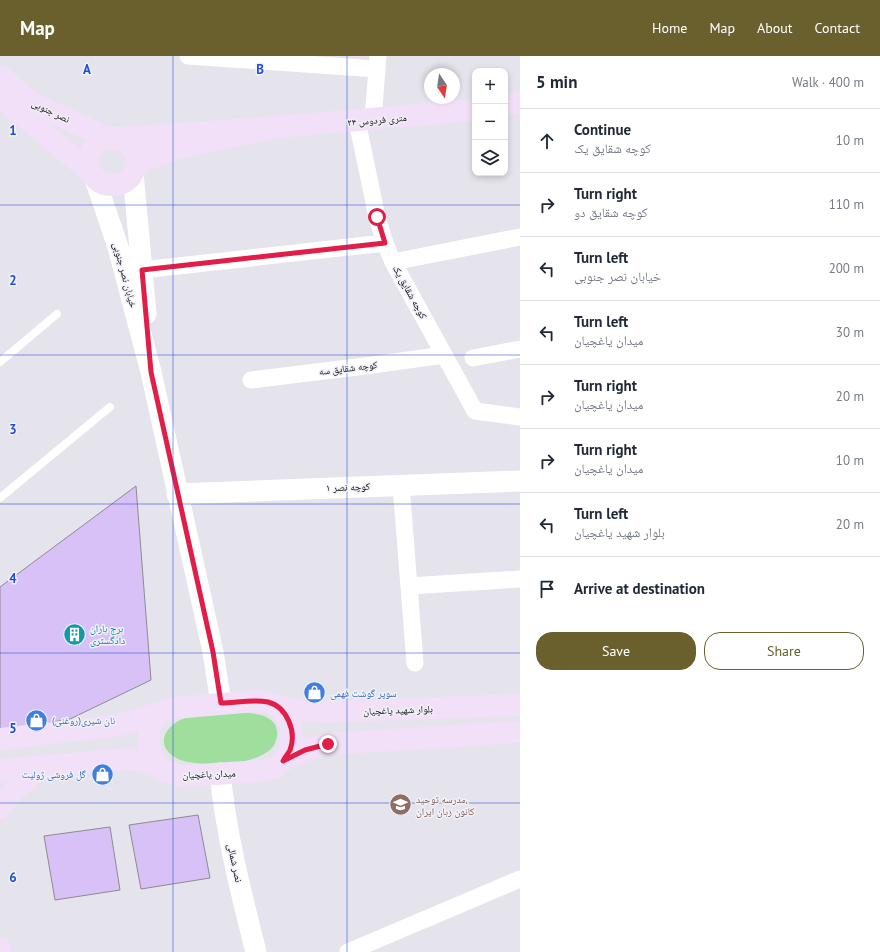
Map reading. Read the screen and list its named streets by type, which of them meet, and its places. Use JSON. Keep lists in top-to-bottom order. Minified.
{"streets":{"main road":["نصر جنوبی","۲۴ متری فردوس","بلوار شهید یاغچیان","میدان یاغچیان"],"street":["خیابان نصر جنوبی","کوچه شقایق یک","کوچه شقایق سه","کوچه نصر ۱","نصر شمالی"]},"crossings":[["نصر جنوبی","۲۴ متری فردوس"],["نصر جنوبی","خیابان نصر جنوبی"],["۲۴ متری فردوس","خیابان نصر جنوبی"],["۲۴ متری فردوس","کوچه شقایق یک"],["خیابان نصر جنوبی","کوچه نصر ۱"],["کوچه شقایق یک","کوچه شقایق سه"],["میدان یاغچیان","نصر شمالی"]],"places":{"building":["برج باران دادگستری"],"shop":["سوپر گوشت فهمی","نان شیری(روغنی)","گل فروشی ژولیت"],"school or university":["مدرسه توحید، کانون زبان ایران"]},"north":"bottom","page":{"header":"Map","nav":["Home","Map","About","Contact"],"heading":["5 min","Walk · 400 m"],"map_buttons":["+","−"],"list":[["Continue","کوچه شقایق یک","10 m"],["Turn right","کوچه شقایق دو","110 m"],["Turn left","خیابان نصر جنوبی","200 m"],["Turn left","میدان یاغچیان","30 m"],["Turn right","میدان یاغچیان","20 m"],["Turn right","میدان یاغچیان","10 m"],["Turn left","بلوار شهید یاغچیان","20 m"],"Arrive at destination"],"buttons":["Save","Share"]},"grid":{"columns":["A","B"],"rows":["1","2","3","4","5","6"]}}
